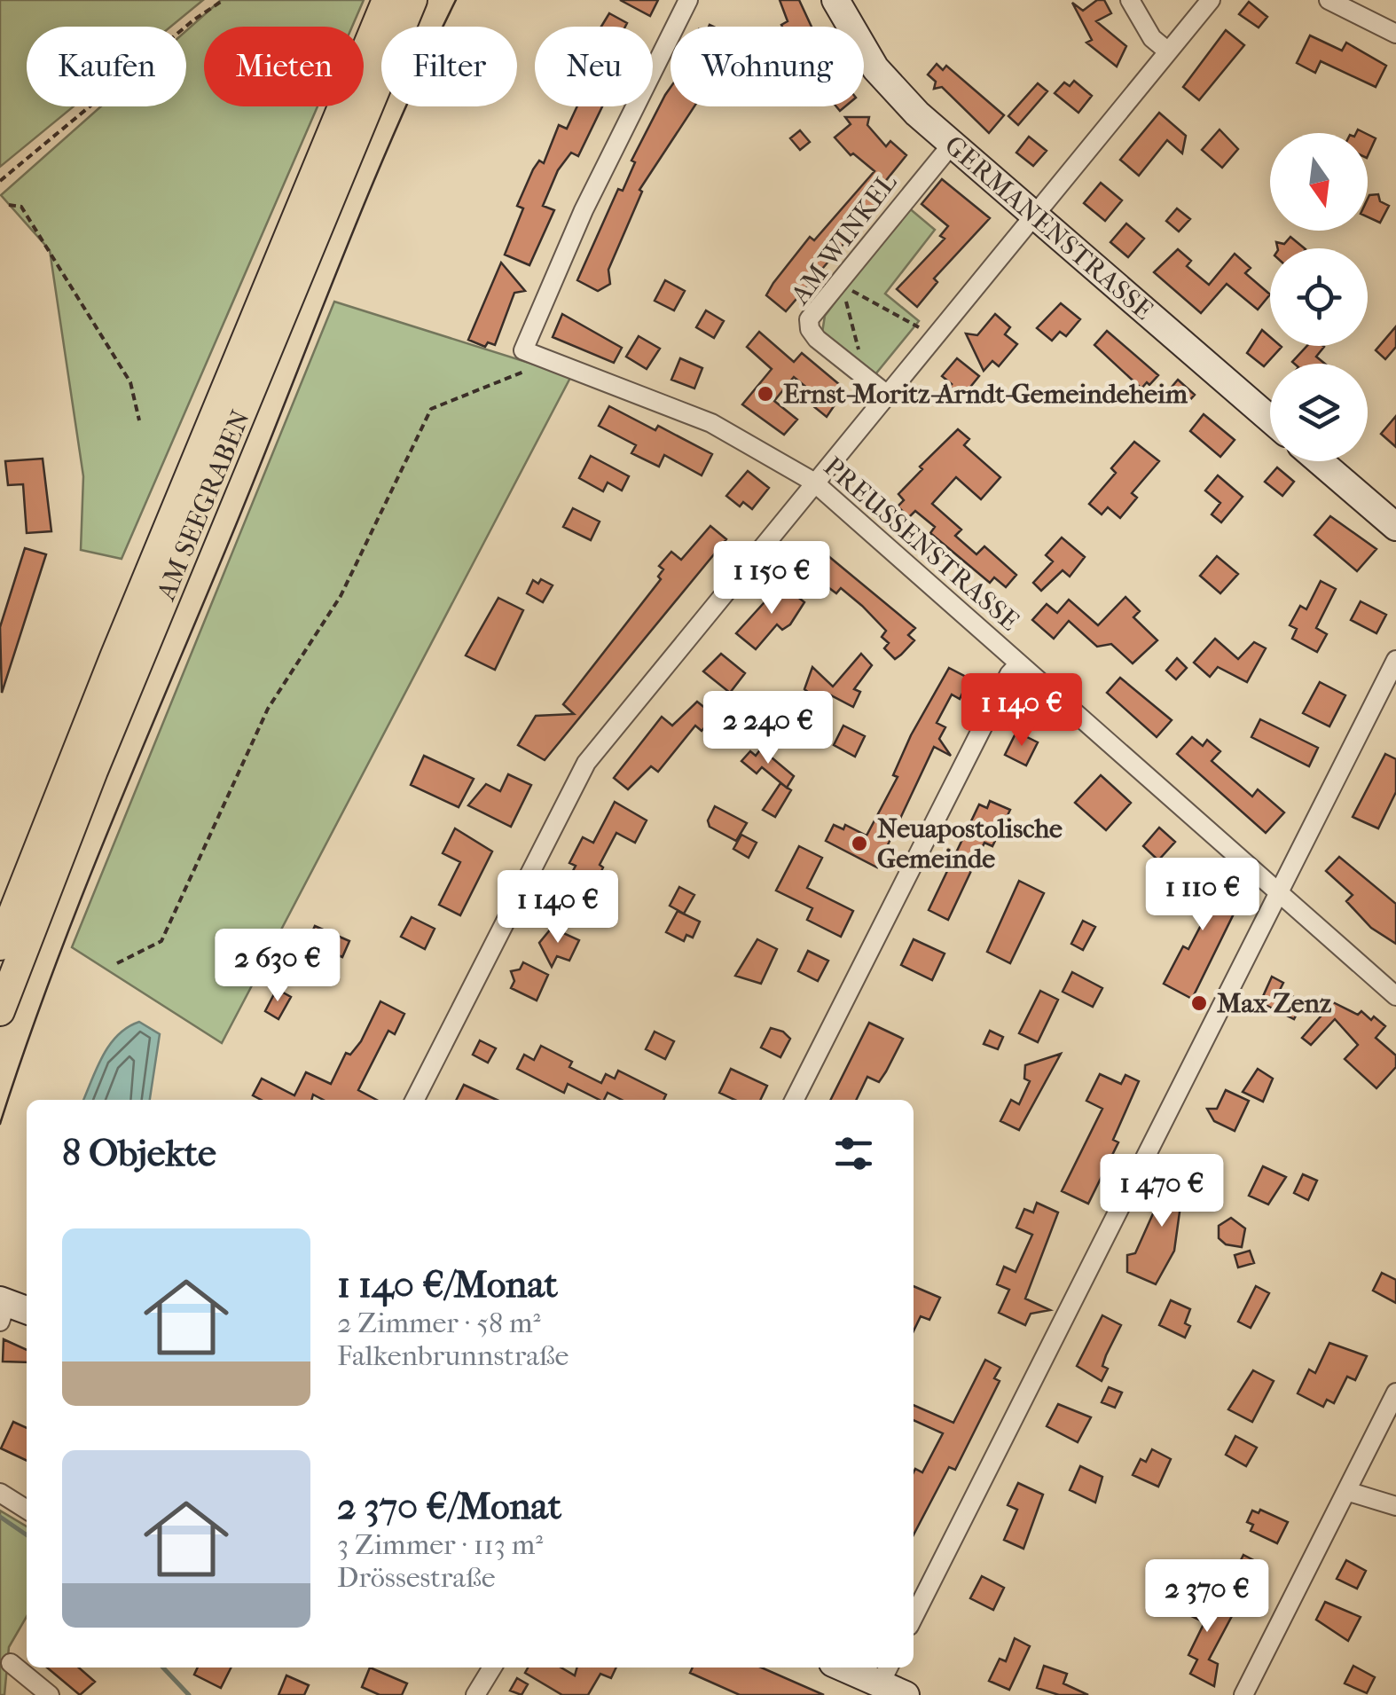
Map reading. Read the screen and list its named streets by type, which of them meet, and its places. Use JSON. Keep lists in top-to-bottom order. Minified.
{"streets":{"main road":["AM SEEGRABEN"],"street":["GERMANENSTRASSE","AM WINKEL","PREUSSENSTRASSE"]},"crossings":[["GERMANENSTRASSE","AM WINKEL"]],"places":["Ernst-Moritz-Arndt-Gemeindeheim","Neuapostolische Gemeinde","Max Zenz"],"north":"bottom","page":{"chip":["Kaufen","Mieten","Filter","Neu","Wohnung"],"price":["1 150 €","1 140 €","2 240 €","1 110 €","1 140 €","2 630 €","1 470 €","2 370 €"],"heading":"8 Objekte","list":[{"name":"1 140 €/Monat","note":"2 Zimmer · 58 m² · Falkenbrunnstraße"},{"name":"2 370 €/Monat","note":"3 Zimmer · 113 m² · Drössestraße"}]}}
